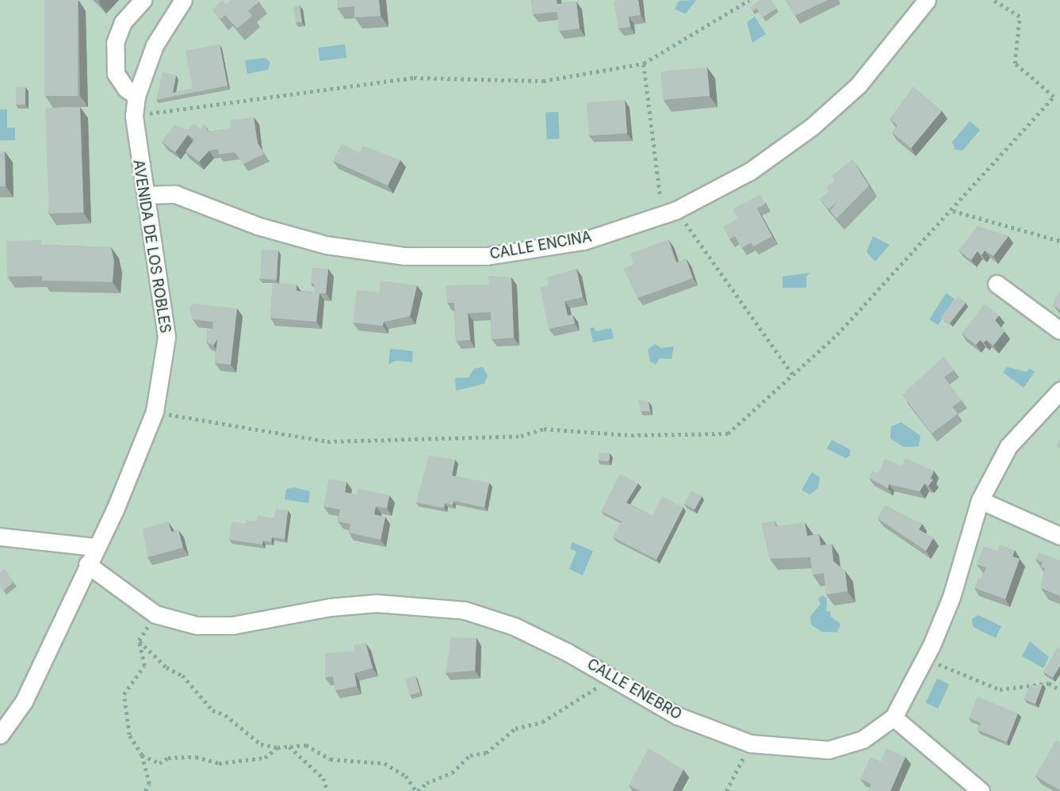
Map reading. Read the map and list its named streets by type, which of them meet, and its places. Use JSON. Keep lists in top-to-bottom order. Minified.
{"streets":{"street":["CALLE ENCINA","AVENIDA DE LOS ROBLES","CALLE ENEBRO"]},"crossings":[["CALLE ENCINA","AVENIDA DE LOS ROBLES"],["AVENIDA DE LOS ROBLES","CALLE ENEBRO"]]}
